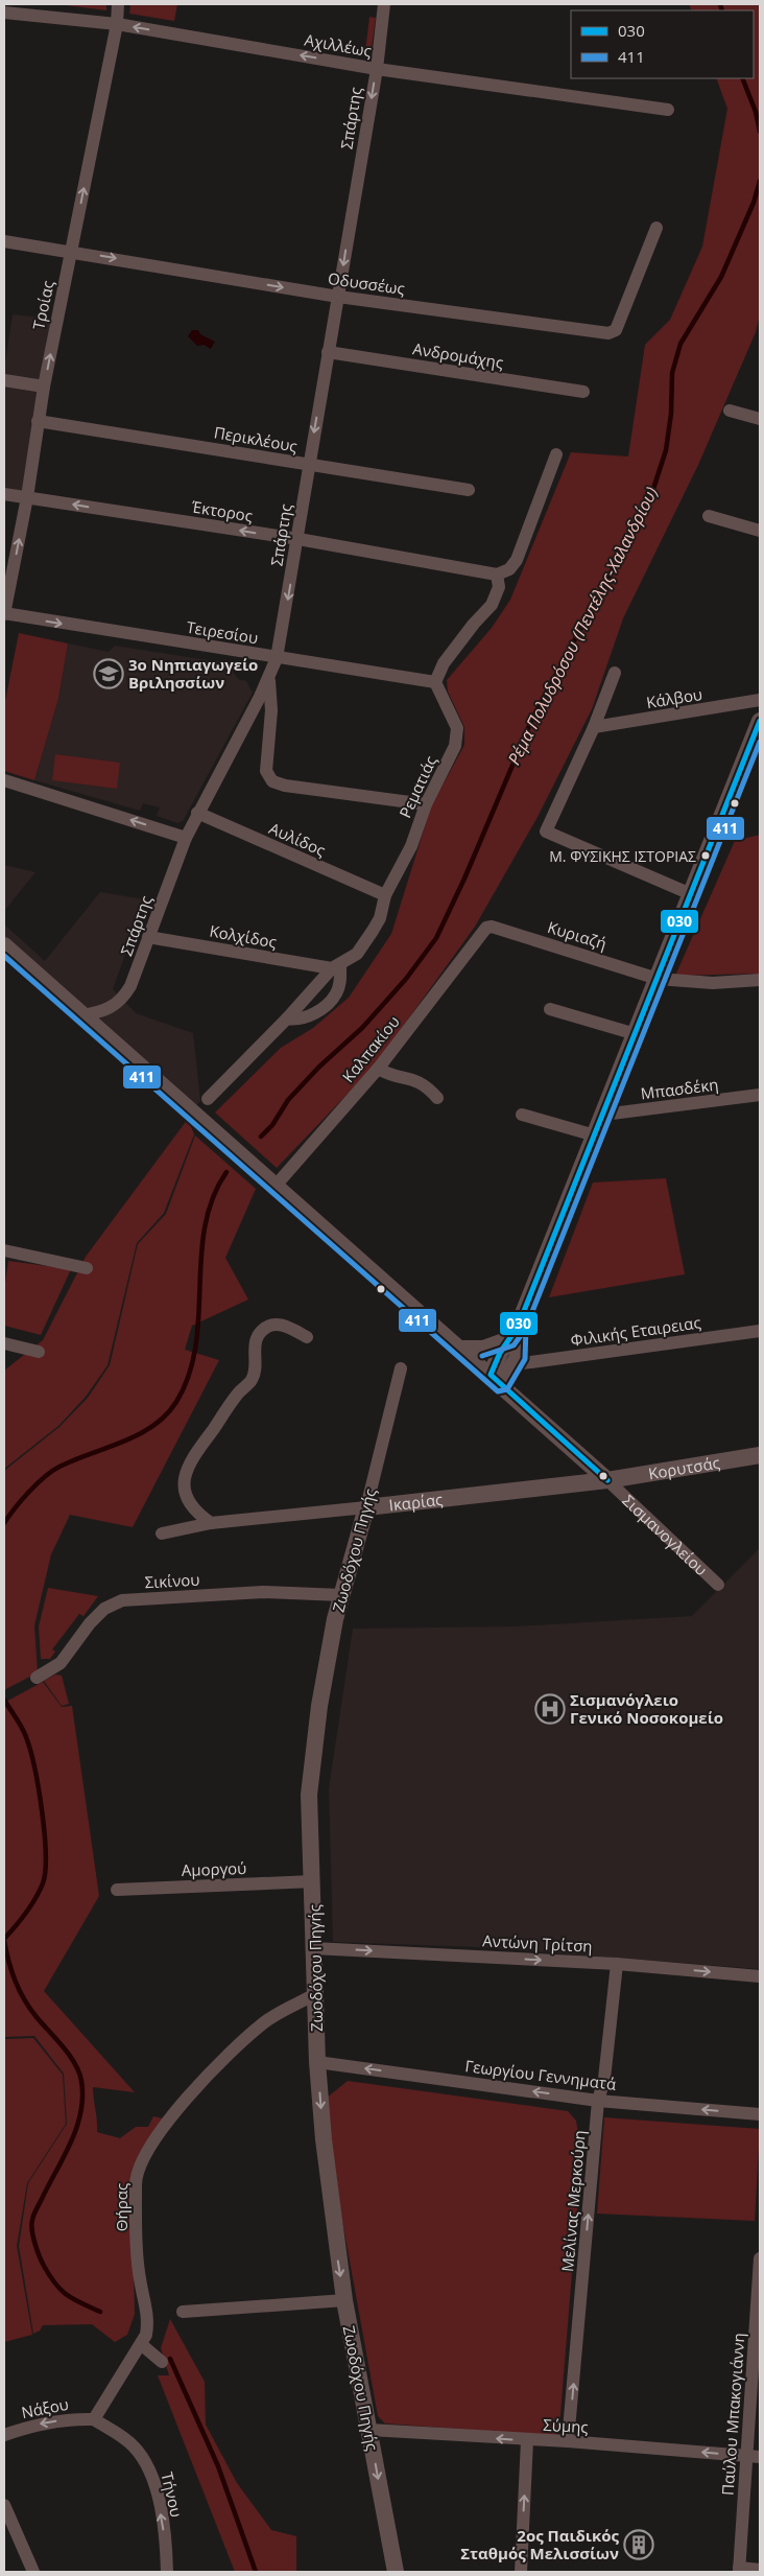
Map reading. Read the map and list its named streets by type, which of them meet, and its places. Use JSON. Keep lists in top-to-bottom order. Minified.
{"streets":{"street":["Αχιλλέως","Σπάρτης","Οδυσσέως","Τροίας","Ανδρομάχης","Περικλέους","Έκτορος","Τειρεσίου","Κάλβου","Ρεματιάς","Αυλίδος","Κυριαζή","Κολχίδος","Καλπακίου","Μπασδέκη","Φιλικής Εταιρειας","Κορυτσάς","Ικαρίας","Σισμανογλείου","Ζωοδόχου Πηγής","Σικίνου","Αμοργού","Αντώνη Τρίτση","Γεωργίου Γεννηματά","Μελίνας Μερκούρη","Θήρας","Νάξου","Παύλου Μπακογιάννη","Σύμης","Τήνου"]},"crossings":[["Αχιλλέως","Σπάρτης"],["Αχιλλέως","Τροίας"],["Σπάρτης","Οδυσσέως"],["Σπάρτης","Ανδρομάχης"],["Σπάρτης","Περικλέους"],["Σπάρτης","Έκτορος"],["Σπάρτης","Τειρεσίου"],["Σπάρτης","Αυλίδος"],["Σπάρτης","Κολχίδος"],["Σπάρτης","Σισμανογλείου"],["Οδυσσέως","Τροίας"],["Τροίας","Περικλέους"],["Τροίας","Έκτορος"],["Τροίας","Τειρεσίου"],["Τειρεσίου","Ρεματιάς"],["Ρεματιάς","Αυλίδος"],["Ρεματιάς","Κολχίδος"],["Κυριαζή","Καλπακίου"],["Καλπακίου","Σισμανογλείου"],["Κορυτσάς","Ικαρίας"],["Κορυτσάς","Σισμανογλείου"],["Ικαρίας","Σισμανογλείου"],["Ικαρίας","Ζωοδόχου Πηγής"],["Ζωοδόχου Πηγής","Σικίνου"],["Ζωοδόχου Πηγής","Αμοργού"],["Ζωοδόχου Πηγής","Αντώνη Τρίτση"],["Ζωοδόχου Πηγής","Γεωργίου Γεννηματά"],["Ζωοδόχου Πηγής","Θήρας"],["Ζωοδόχου Πηγής","Σύμης"],["Αντώνη Τρίτση","Μελίνας Μερκούρη"],["Γεωργίου Γεννηματά","Μελίνας Μερκούρη"],["Μελίνας Μερκούρη","Σύμης"],["Θήρας","Νάξου"],["Θήρας","Τήνου"],["Νάξου","Τήνου"],["Παύλου Μπακογιάννη","Σύμης"]],"one_way":["Αχιλλέως","Σπάρτης","Οδυσσέως","Τροίας","Έκτορος","Τειρεσίου","Αντώνη Τρίτση","Γεωργίου Γεννηματά","Μελίνας Μερκούρη","Νάξου","Σύμης","Τήνου"],"water":["Ρέμα Πολυδρόσου (Πεντέλης-Χαλανδρίου)"],"places":{"school or university":["3ο Νηπιαγωγείο Βριλησσίων"],"other":["Μ. ΦΥΣΙΚΗΣ ΙΣΤΟΡΙΑΣ"],"hospital":["Σισμανόγλειο Γενικό Νοσοκομείο"],"building":["2ος Παιδικός Σταθμός Μελισσίων"]},"lines":["transit line 030","transit line 411"],"legend":["030","411"]}
